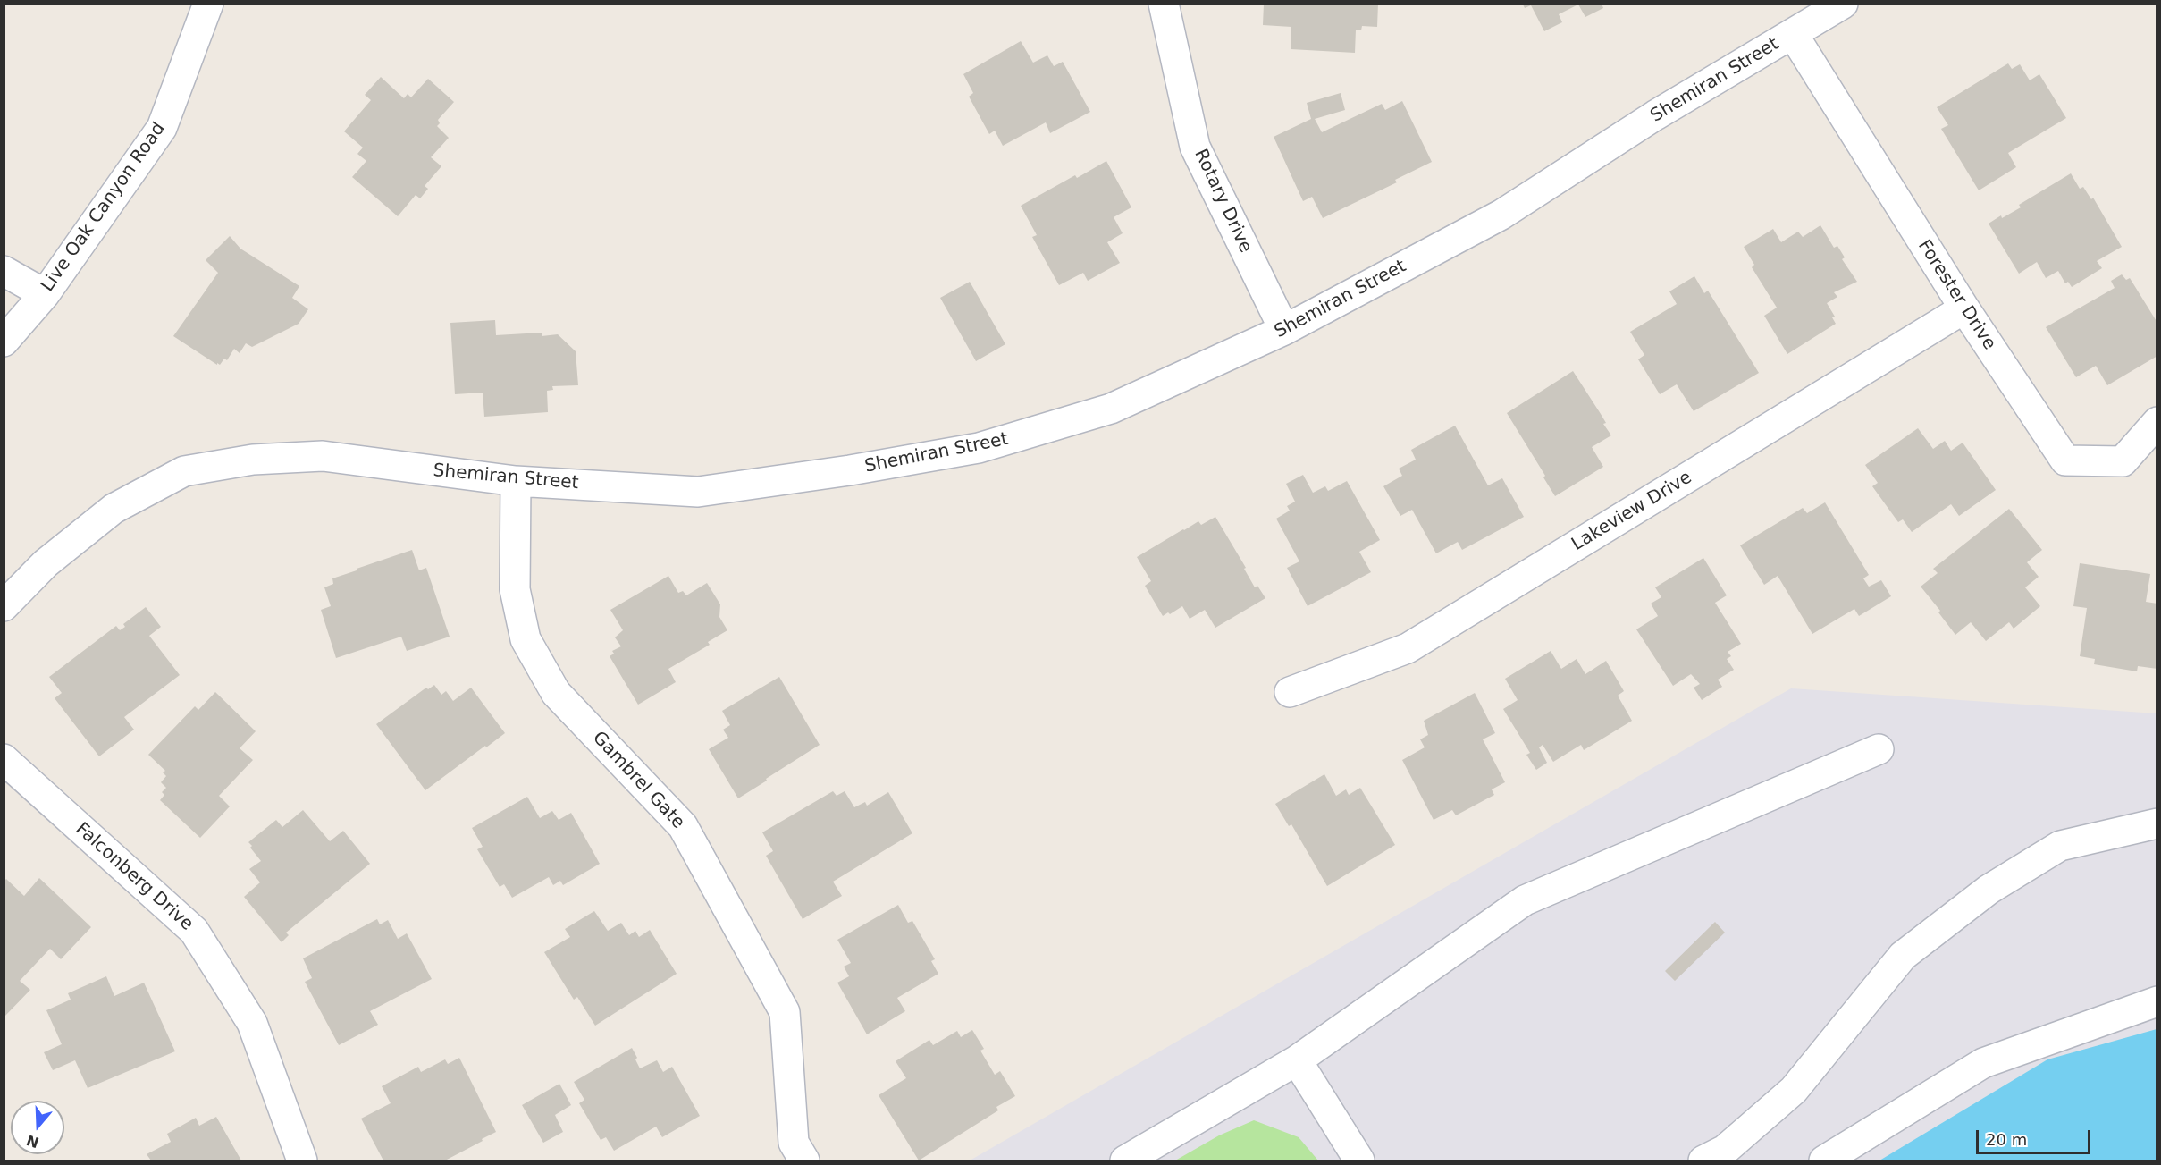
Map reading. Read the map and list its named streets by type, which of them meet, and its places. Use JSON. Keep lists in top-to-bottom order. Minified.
{"streets":{"street":["Shemiran Street","Rotary Drive","Live Oak Canyon Road","Forester Drive","Lakeview Drive","Gambrel Gate","Falconberg Drive"]},"crossings":[["Shemiran Street","Rotary Drive"],["Shemiran Street","Forester Drive"],["Shemiran Street","Gambrel Gate"],["Forester Drive","Lakeview Drive"]],"scale_bar":"20 m","north":"bottom"}
